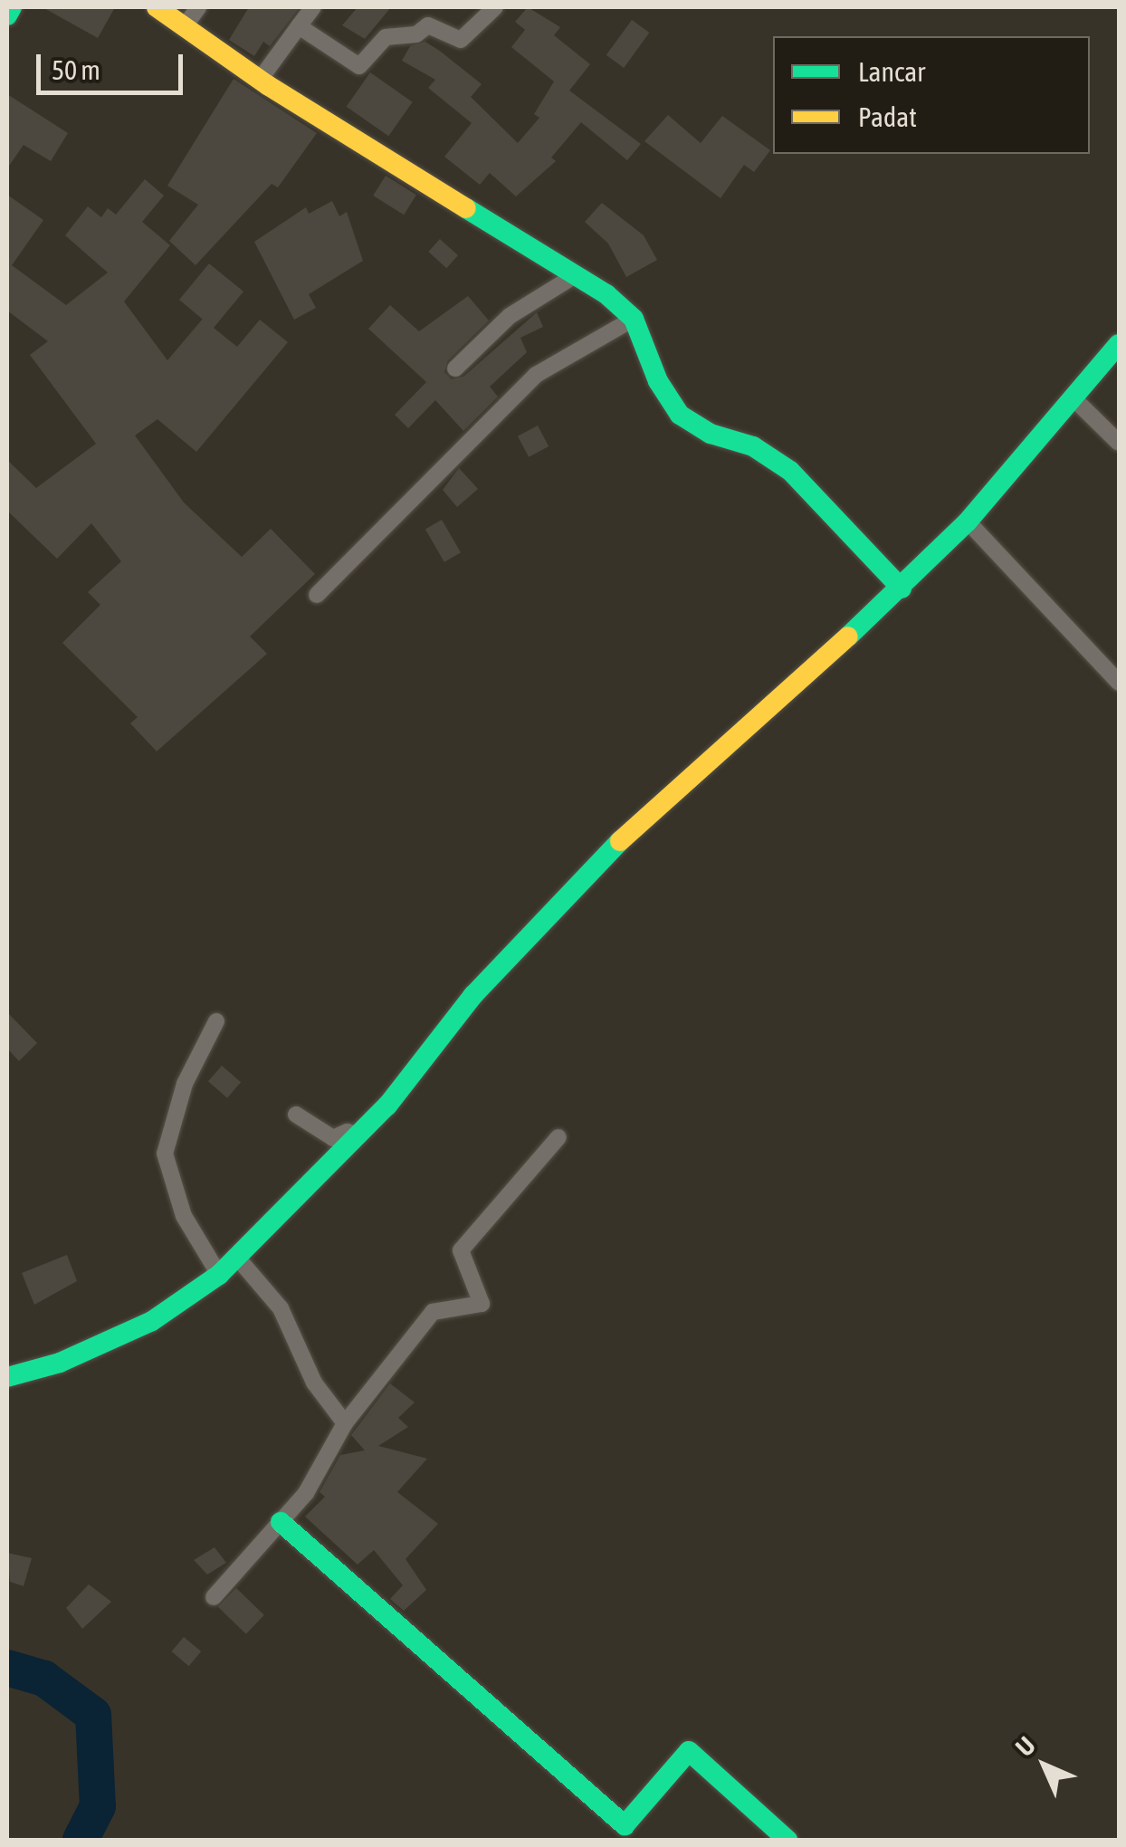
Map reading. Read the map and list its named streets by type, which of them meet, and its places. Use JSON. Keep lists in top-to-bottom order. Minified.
{"legend":["Lancar","Padat"],"scale_bar":"50 m","north":"top left"}
